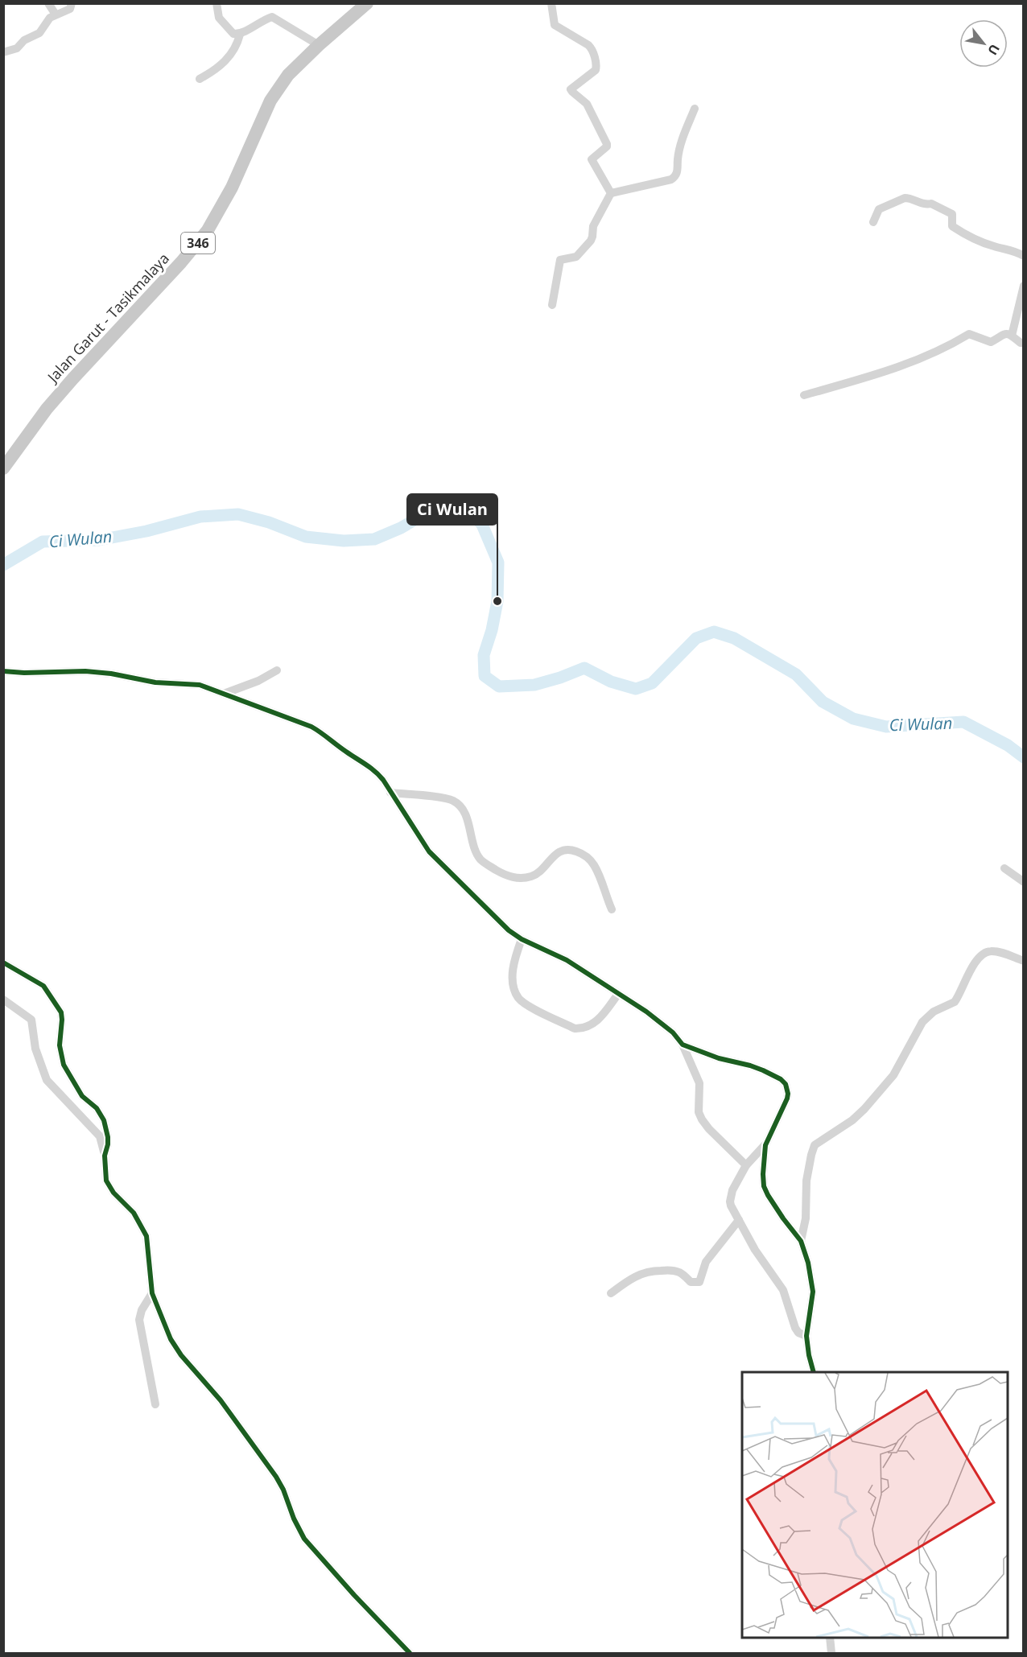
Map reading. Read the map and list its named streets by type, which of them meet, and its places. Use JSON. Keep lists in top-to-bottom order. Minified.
{"streets":{"main road":["346","Jalan Garut - Tasikmalaya"]},"water":["Ci Wulan"],"places":["Ci Wulan"],"north":"bottom right"}
